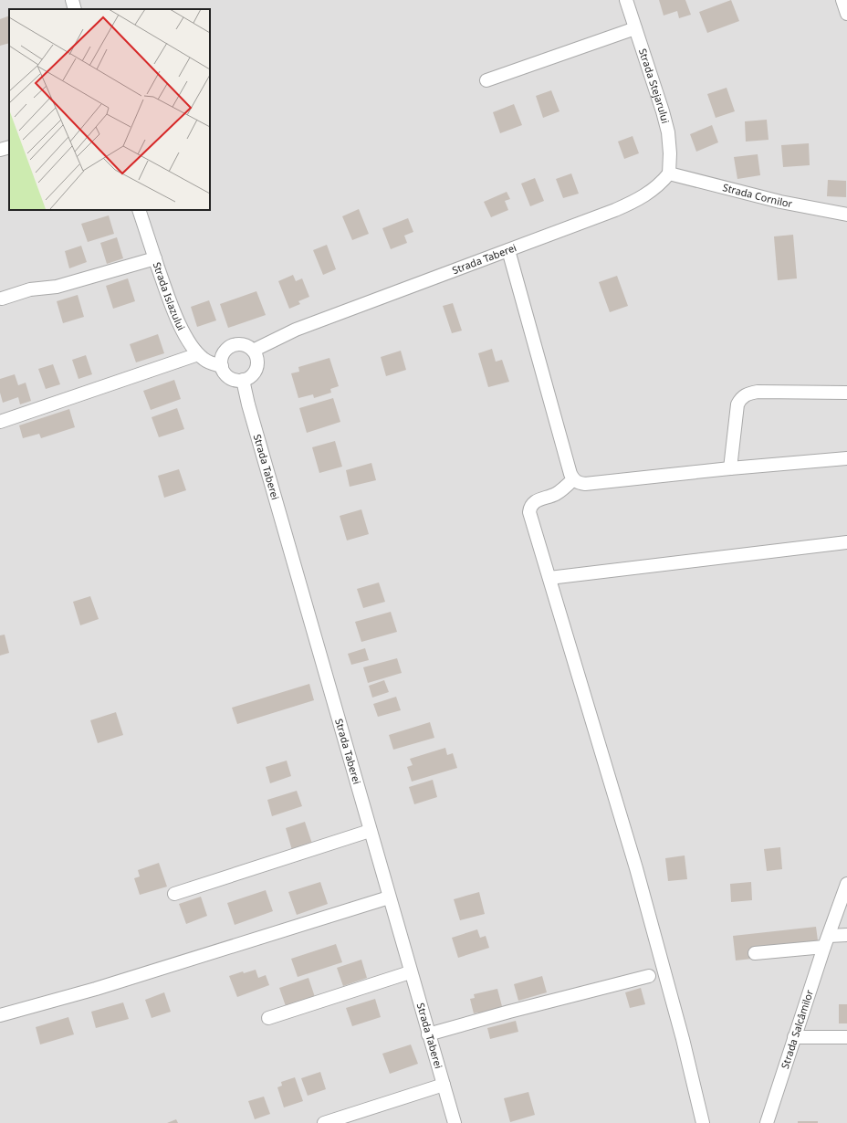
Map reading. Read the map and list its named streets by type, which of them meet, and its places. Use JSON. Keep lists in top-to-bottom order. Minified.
{"streets":{"street":["Strada Stejarului","Strada Cornilor","Strada Taberei","Strada Islazului","Strada Salcâmilor"]},"crossings":[["Strada Stejarului","Strada Cornilor"],["Strada Stejarului","Strada Taberei"],["Strada Cornilor","Strada Taberei"],["Strada Taberei","Strada Islazului"]]}
